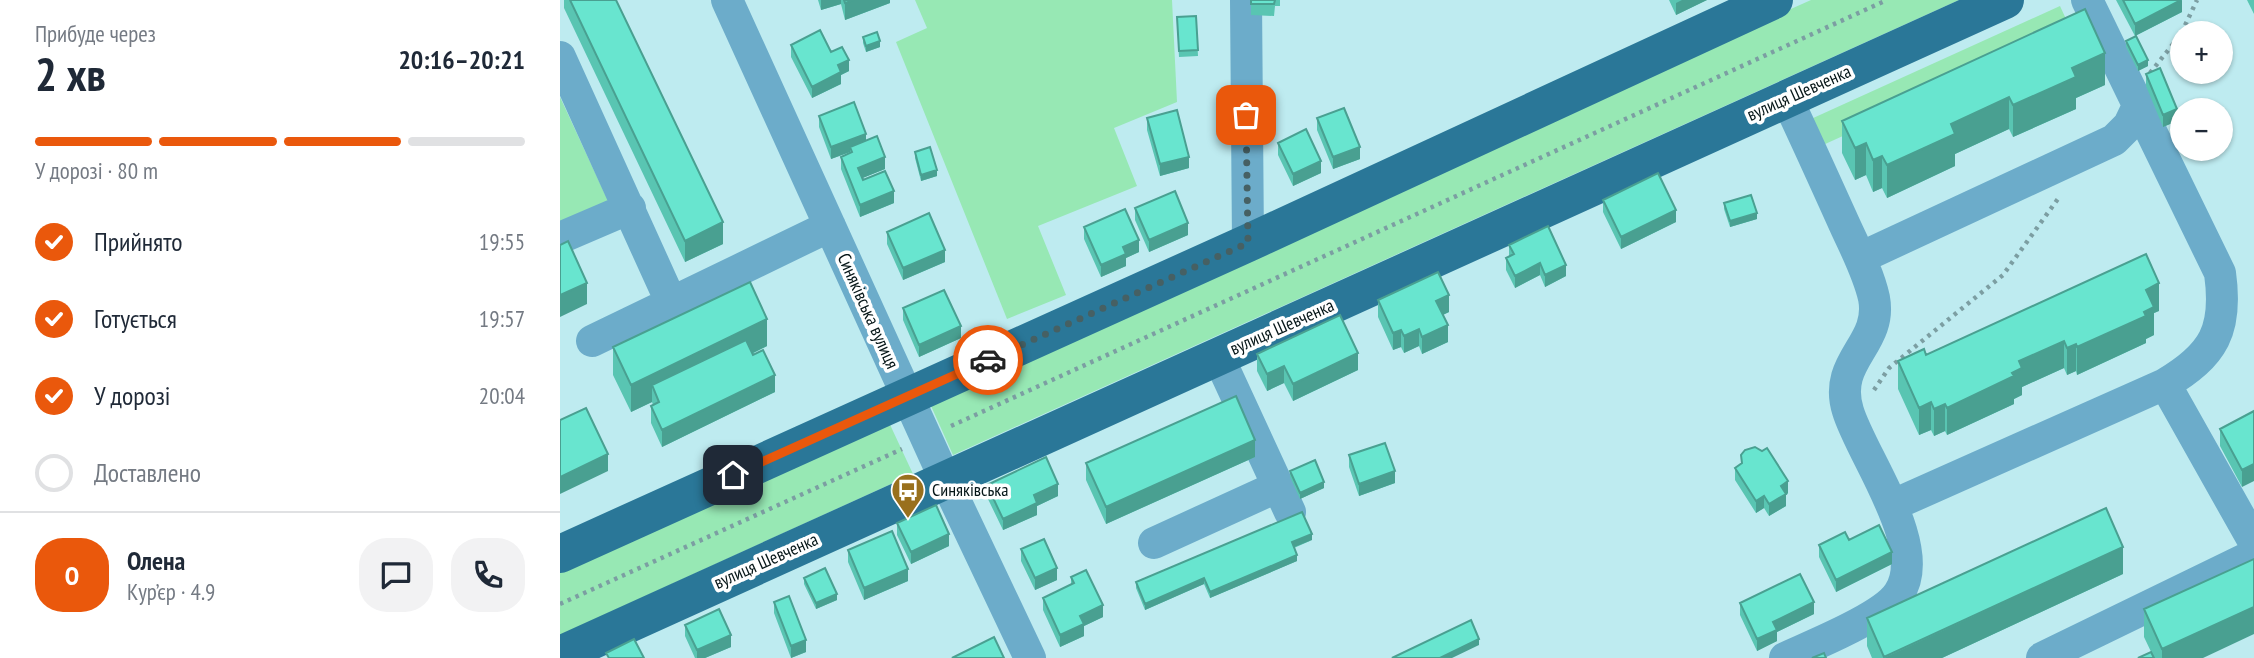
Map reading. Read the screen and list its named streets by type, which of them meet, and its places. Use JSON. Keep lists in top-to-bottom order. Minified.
{"streets":{"main road":["вулиця Шевченка"],"street":["Синяківська вулиця"]},"crossings":[["вулиця Шевченка","Синяківська вулиця"]],"places":{"bus stop":["Синяківська"]},"page":{"heading":["2 хв","Прибуде через","20:16–20:21"],"panel":["Олена","Кур’єр · 4.9"],"map_buttons":["+","−"],"bar":"У дорозі · 80 m","list":[["Прийнято","19:55"],["Готується","19:57"],["У дорозі","20:04"],"Доставлено"],"round":"О"}}
